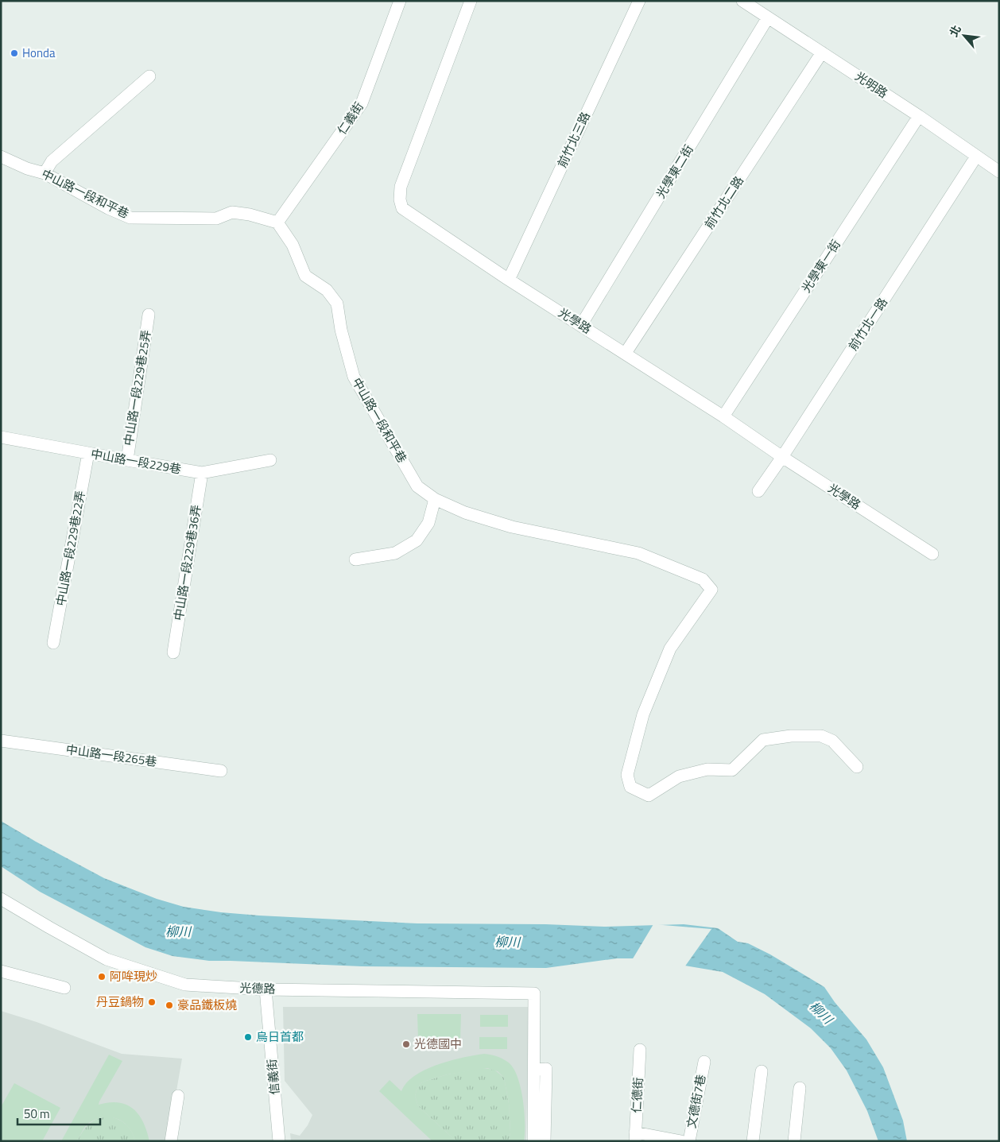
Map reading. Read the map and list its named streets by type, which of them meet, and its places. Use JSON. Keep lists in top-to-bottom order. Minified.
{"streets":{"street":["光明路","仁義街","前竹北三路","光學東二街","中山路一段和平巷","前竹北二路","光學東一街","光學路","前竹北一路","中山路一段229巷25弄","中山路一段229巷","中山路一段229巷22弄","中山路一段229巷36弄","中山路一段265巷","光德路","信義街","仁德街","文德街7巷"]},"crossings":[["光明路","光學東二街"],["光明路","前竹北二路"],["光明路","光學東一街"],["光明路","前竹北一路"],["仁義街","中山路一段和平巷"],["前竹北三路","光學路"],["光學東二街","光學路"],["前竹北二路","光學路"],["光學東一街","光學路"],["光學路","前竹北一路"],["中山路一段229巷25弄","中山路一段229巷"],["中山路一段229巷","中山路一段229巷22弄"],["中山路一段229巷","中山路一段229巷36弄"],["光德路","信義街"]],"water":["柳川"],"places":["Honda","阿哞現炒","丹豆鍋物","豪品鐵板燒","烏日首都","光德國中"],"scale_bar":"50 m","north":"top left"}
